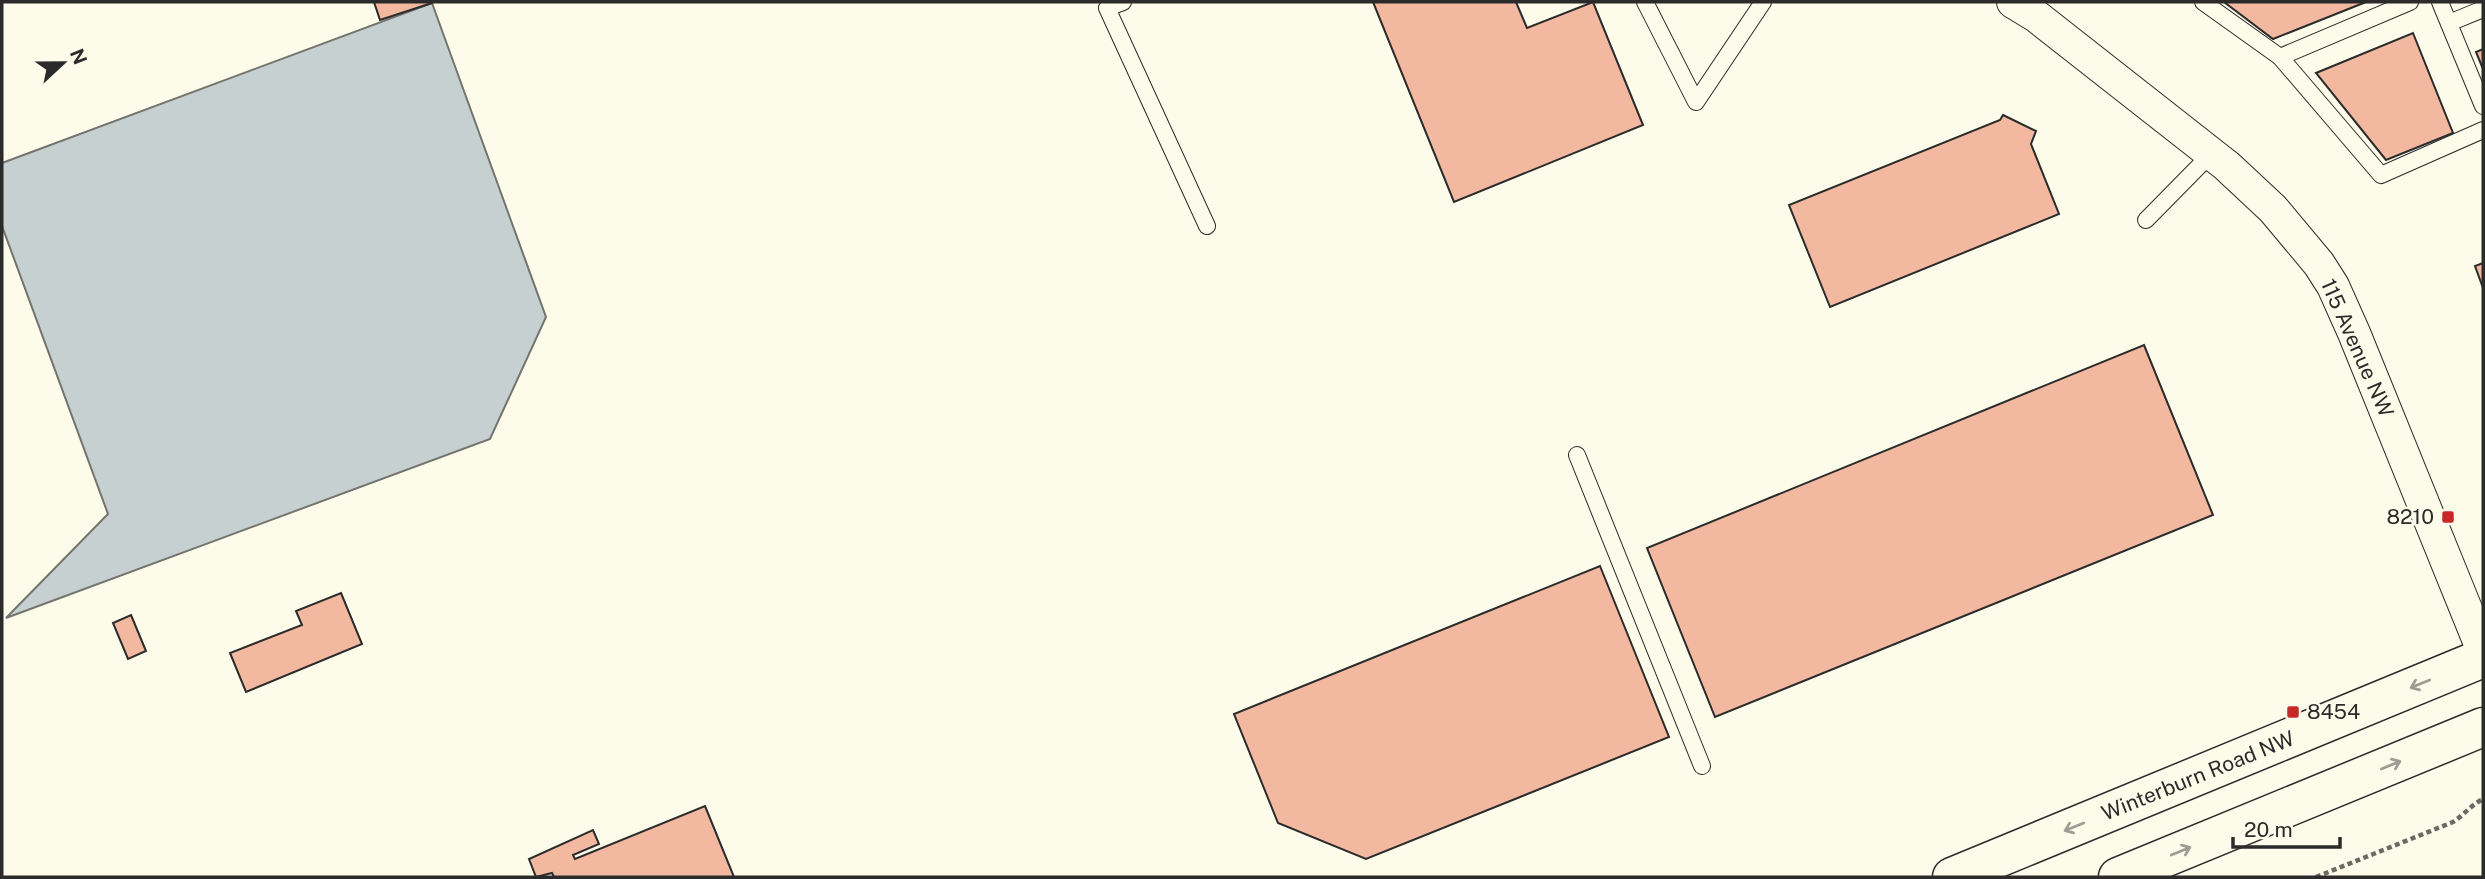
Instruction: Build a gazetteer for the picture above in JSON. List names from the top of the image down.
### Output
{
  "streets": {
    "main road": ["Winterburn Road NW"],
    "street": ["115 Avenue NW"]
  },
  "places": {
    "transit": ["8210", "8454"]
  },
  "scale_bar": "20 m",
  "north": "right"
}
